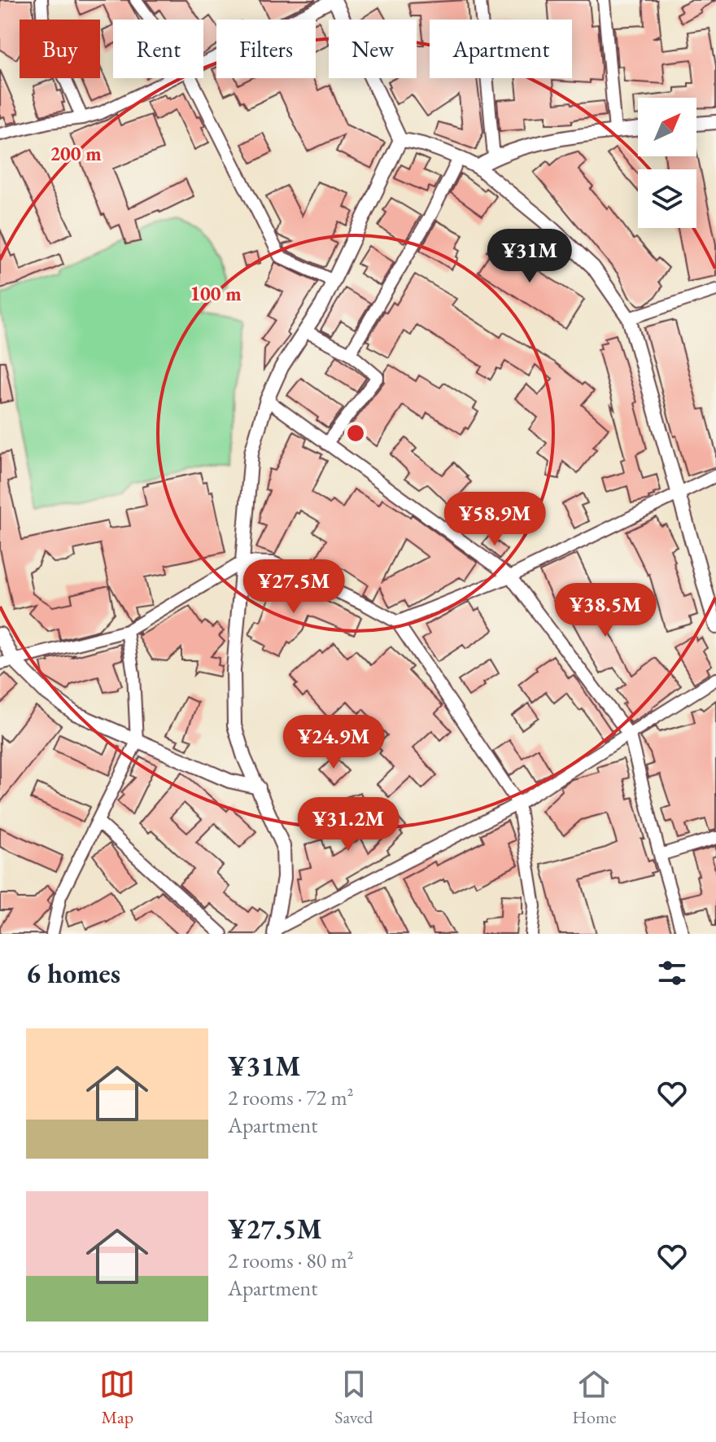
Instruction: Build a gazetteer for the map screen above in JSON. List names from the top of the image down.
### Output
{
  "north": "top right",
  "page": {
    "chip": [
      "Buy",
      "Rent",
      "Filters",
      "New",
      "Apartment"
    ],
    "price": [
      "¥31M",
      "¥58.9M",
      "¥27.5M",
      "¥38.5M",
      "¥24.9M",
      "¥31.2M"
    ],
    "heading": "6 homes",
    "list": [
      {
        "name": "¥31M",
        "note": "2 rooms · 72 m² · Apartment"
      },
      {
        "name": "¥27.5M",
        "note": "2 rooms · 80 m² · Apartment"
      }
    ],
    "tabs": ["Map", "Saved", "Home"]
  },
  "rings": ["200 m", "100 m"]
}
